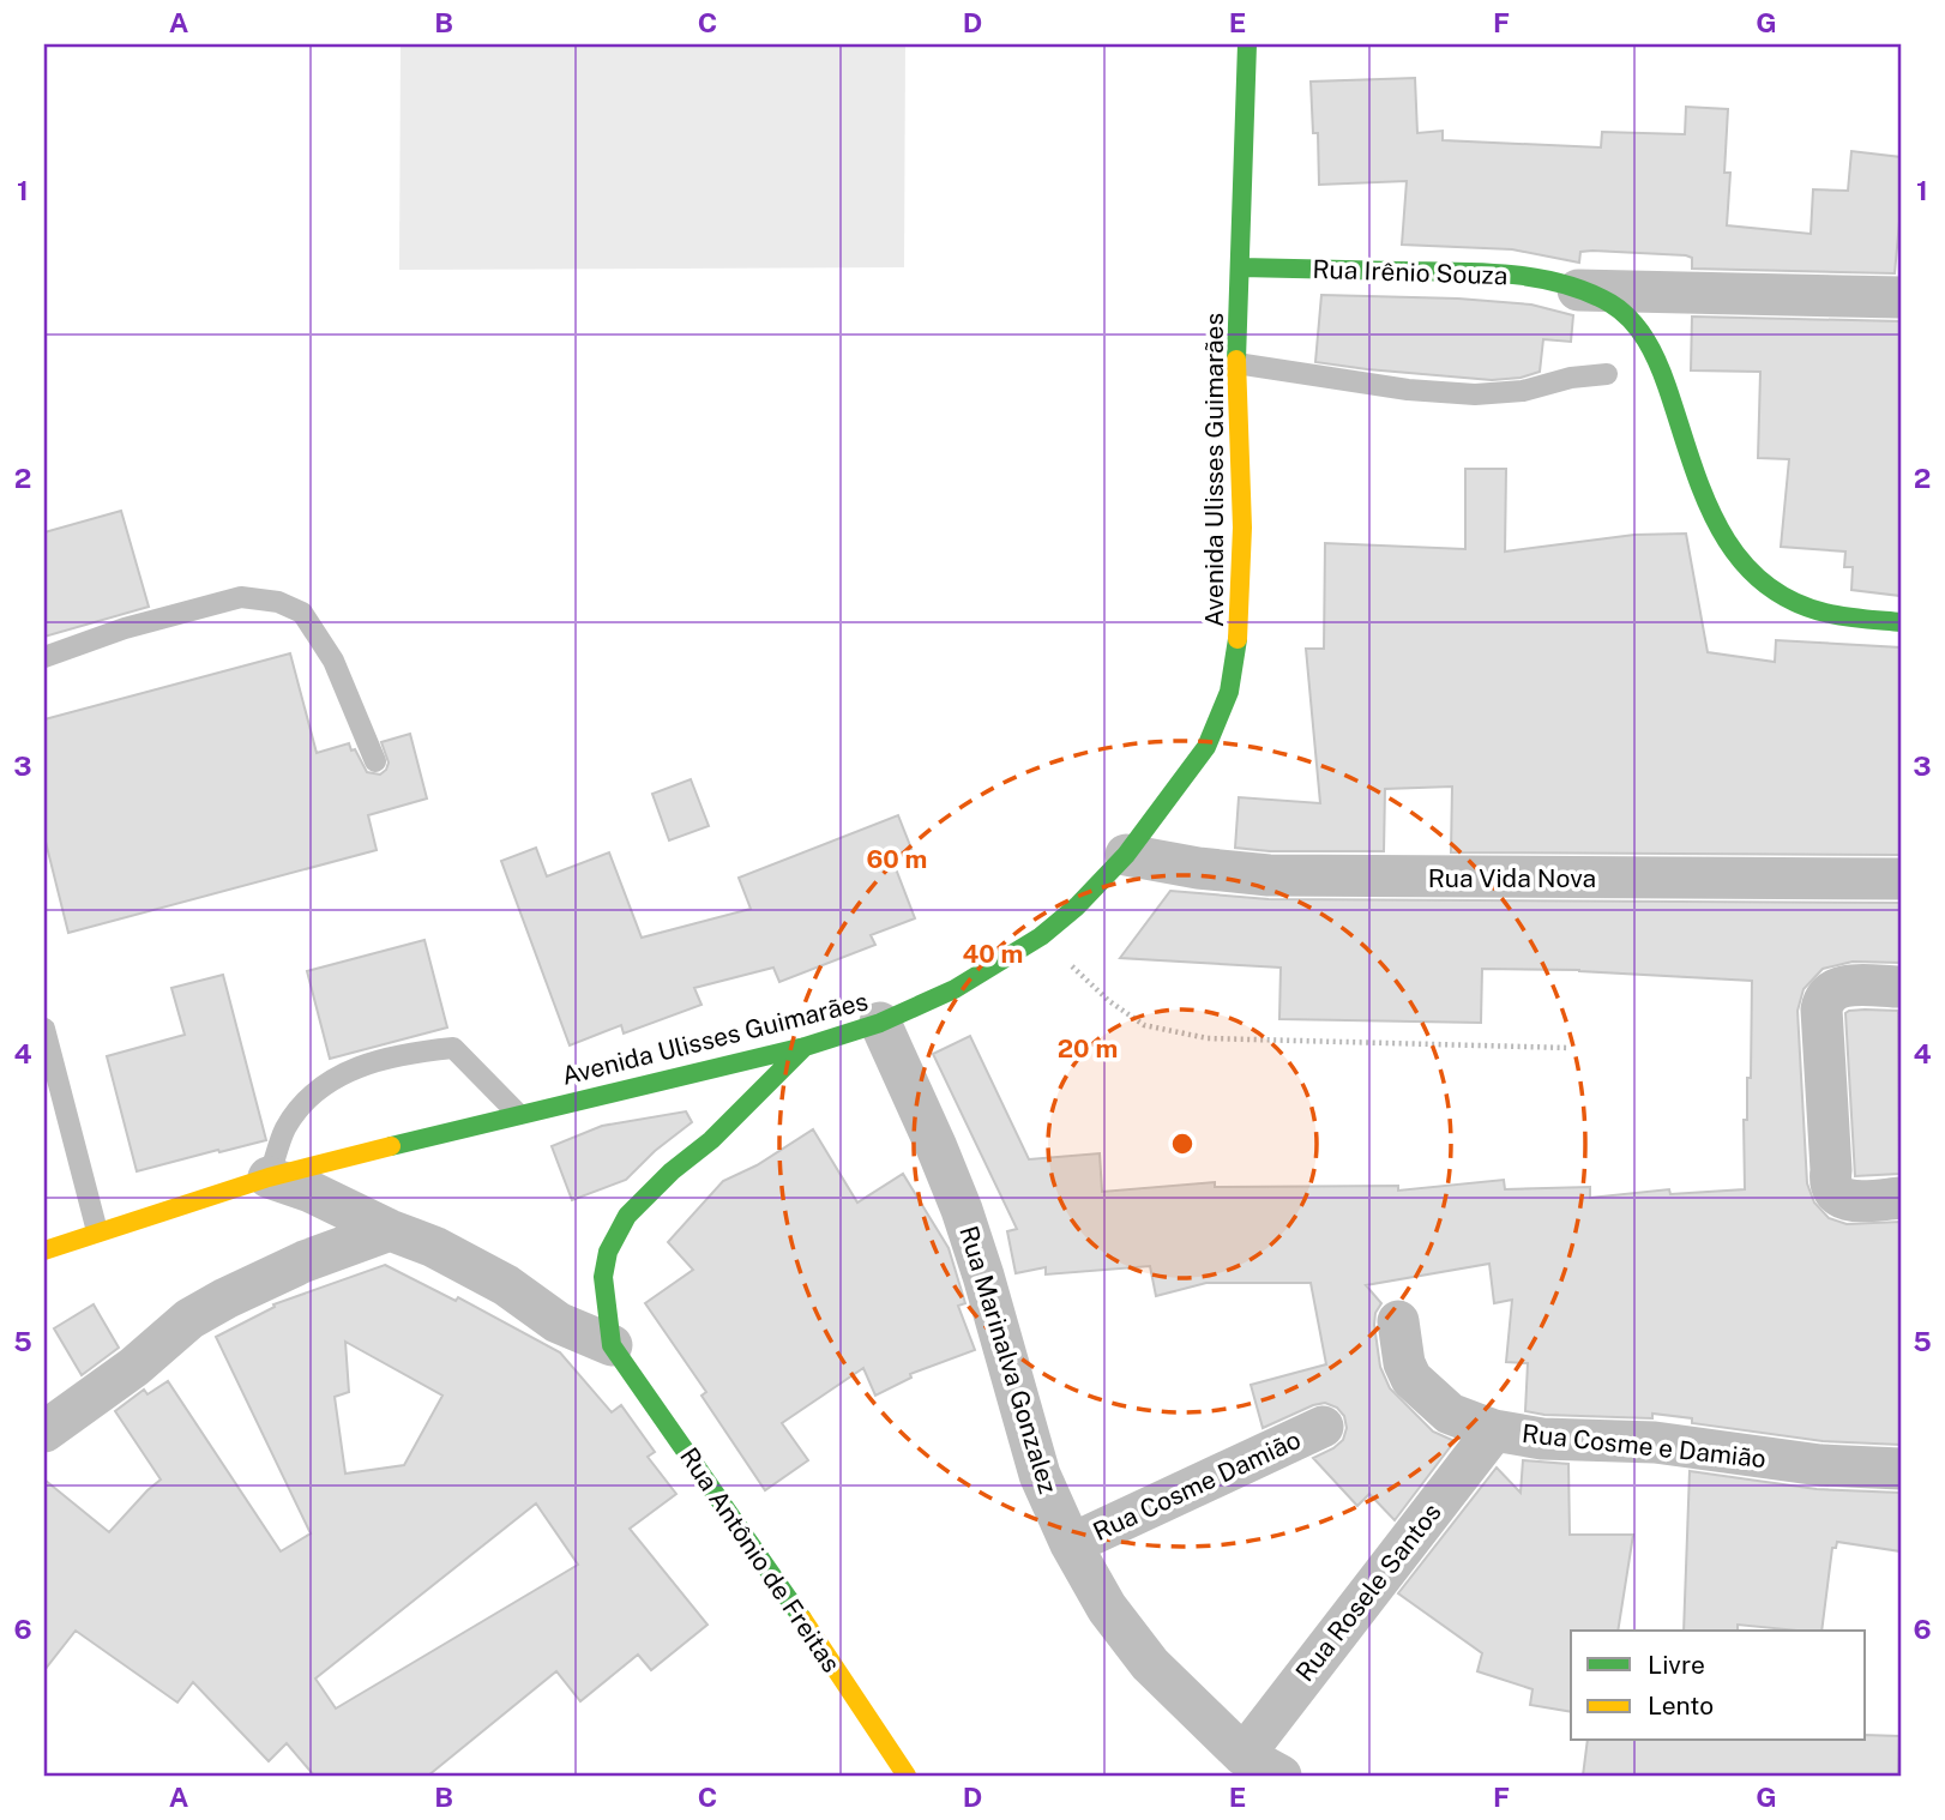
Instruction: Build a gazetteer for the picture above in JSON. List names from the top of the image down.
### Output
{
  "streets": {
    "main road": ["Rua Irênio Souza", "Avenida Ulisses Guimarães", "Rua Antônio de Freitas"],
    "street": [
      "Rua Vida Nova",
      "Rua Marinalva Gonzalez",
      "Rua Cosme e Damião",
      "Rua Cosme Damião",
      "Rua Rosele Santos"
    ]
  },
  "crossings": [
    ["Rua Irênio Souza", "Avenida Ulisses Guimarães"],
    ["Avenida Ulisses Guimarães", "Rua Vida Nova"],
    ["Avenida Ulisses Guimarães", "Rua Marinalva Gonzalez"],
    ["Avenida Ulisses Guimarães", "Rua Antônio de Freitas"],
    ["Rua Marinalva Gonzalez", "Rua Cosme Damião"],
    ["Rua Marinalva Gonzalez", "Rua Rosele Santos"],
    ["Rua Cosme e Damião", "Rua Rosele Santos"]
  ],
  "legend": ["Livre", "Lento"],
  "grid": {
    "columns": [
      "A",
      "B",
      "C",
      "D",
      "E",
      "F",
      "G"
    ],
    "rows": [
      "1",
      "2",
      "3",
      "4",
      "5",
      "6"
    ]
  },
  "rings": ["60 m", "40 m", "20 m"]
}
